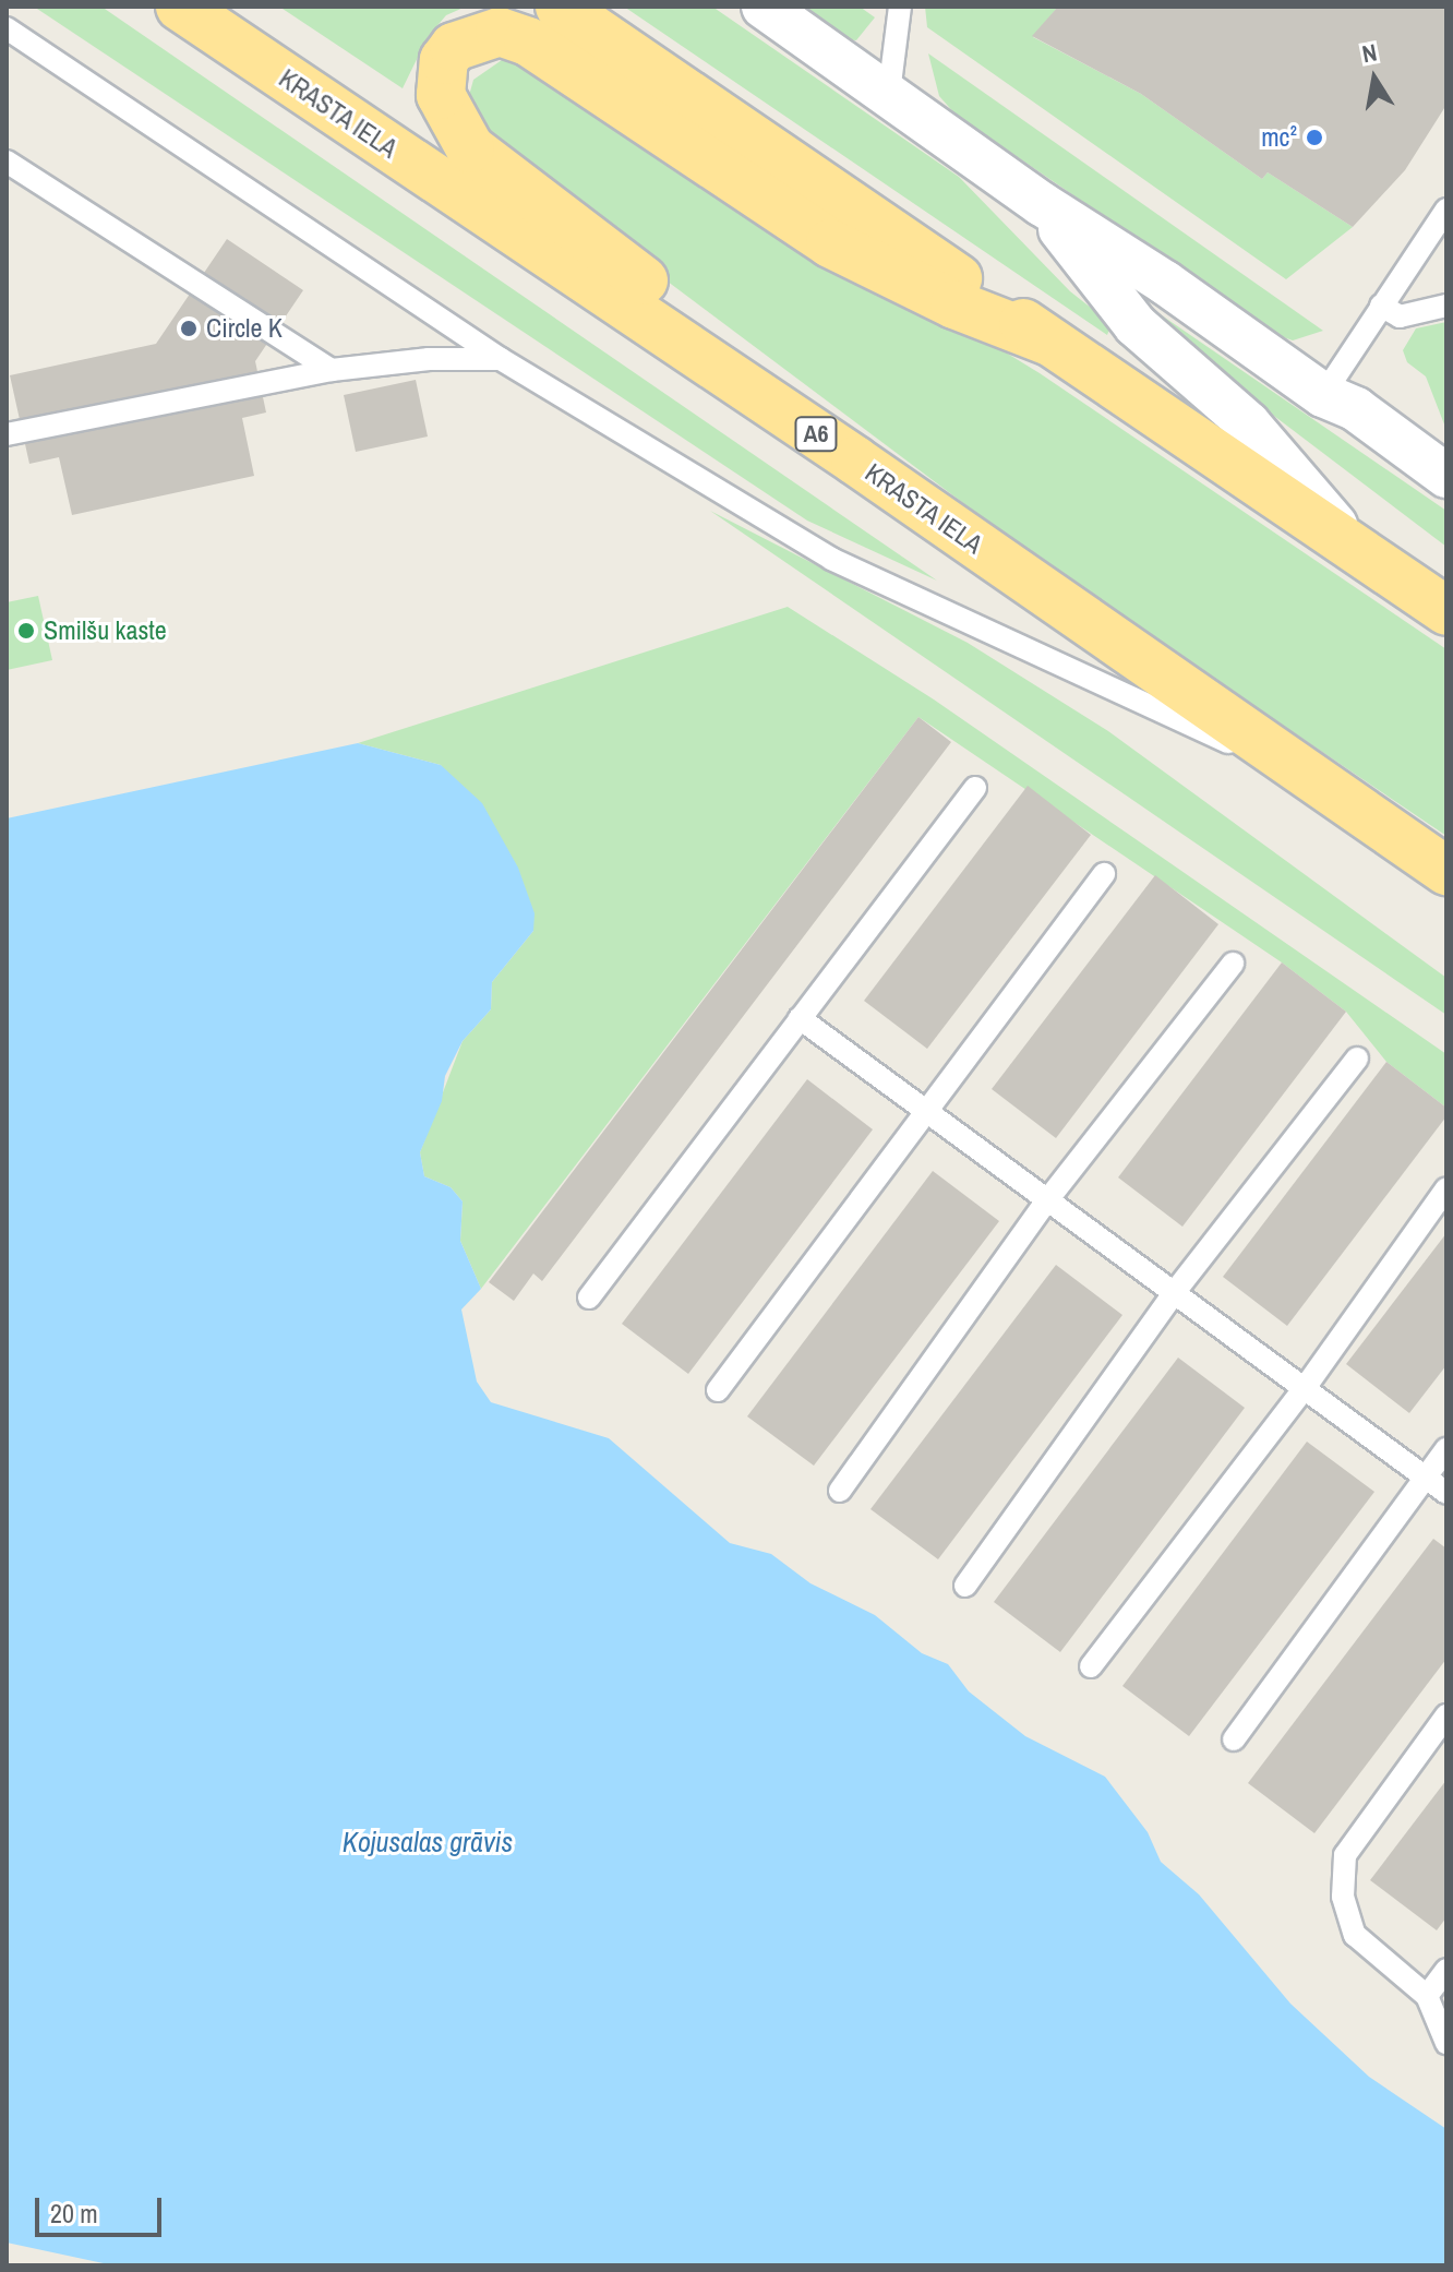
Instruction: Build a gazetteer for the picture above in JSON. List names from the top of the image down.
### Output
{
  "streets": {
    "highway": ["KRASTA IELA", "A6"]
  },
  "water": ["Kojusalas grāvis"],
  "places": ["mc²", "Circle K", "Smilšu kaste"],
  "scale_bar": "20 m",
  "north": "top"
}
